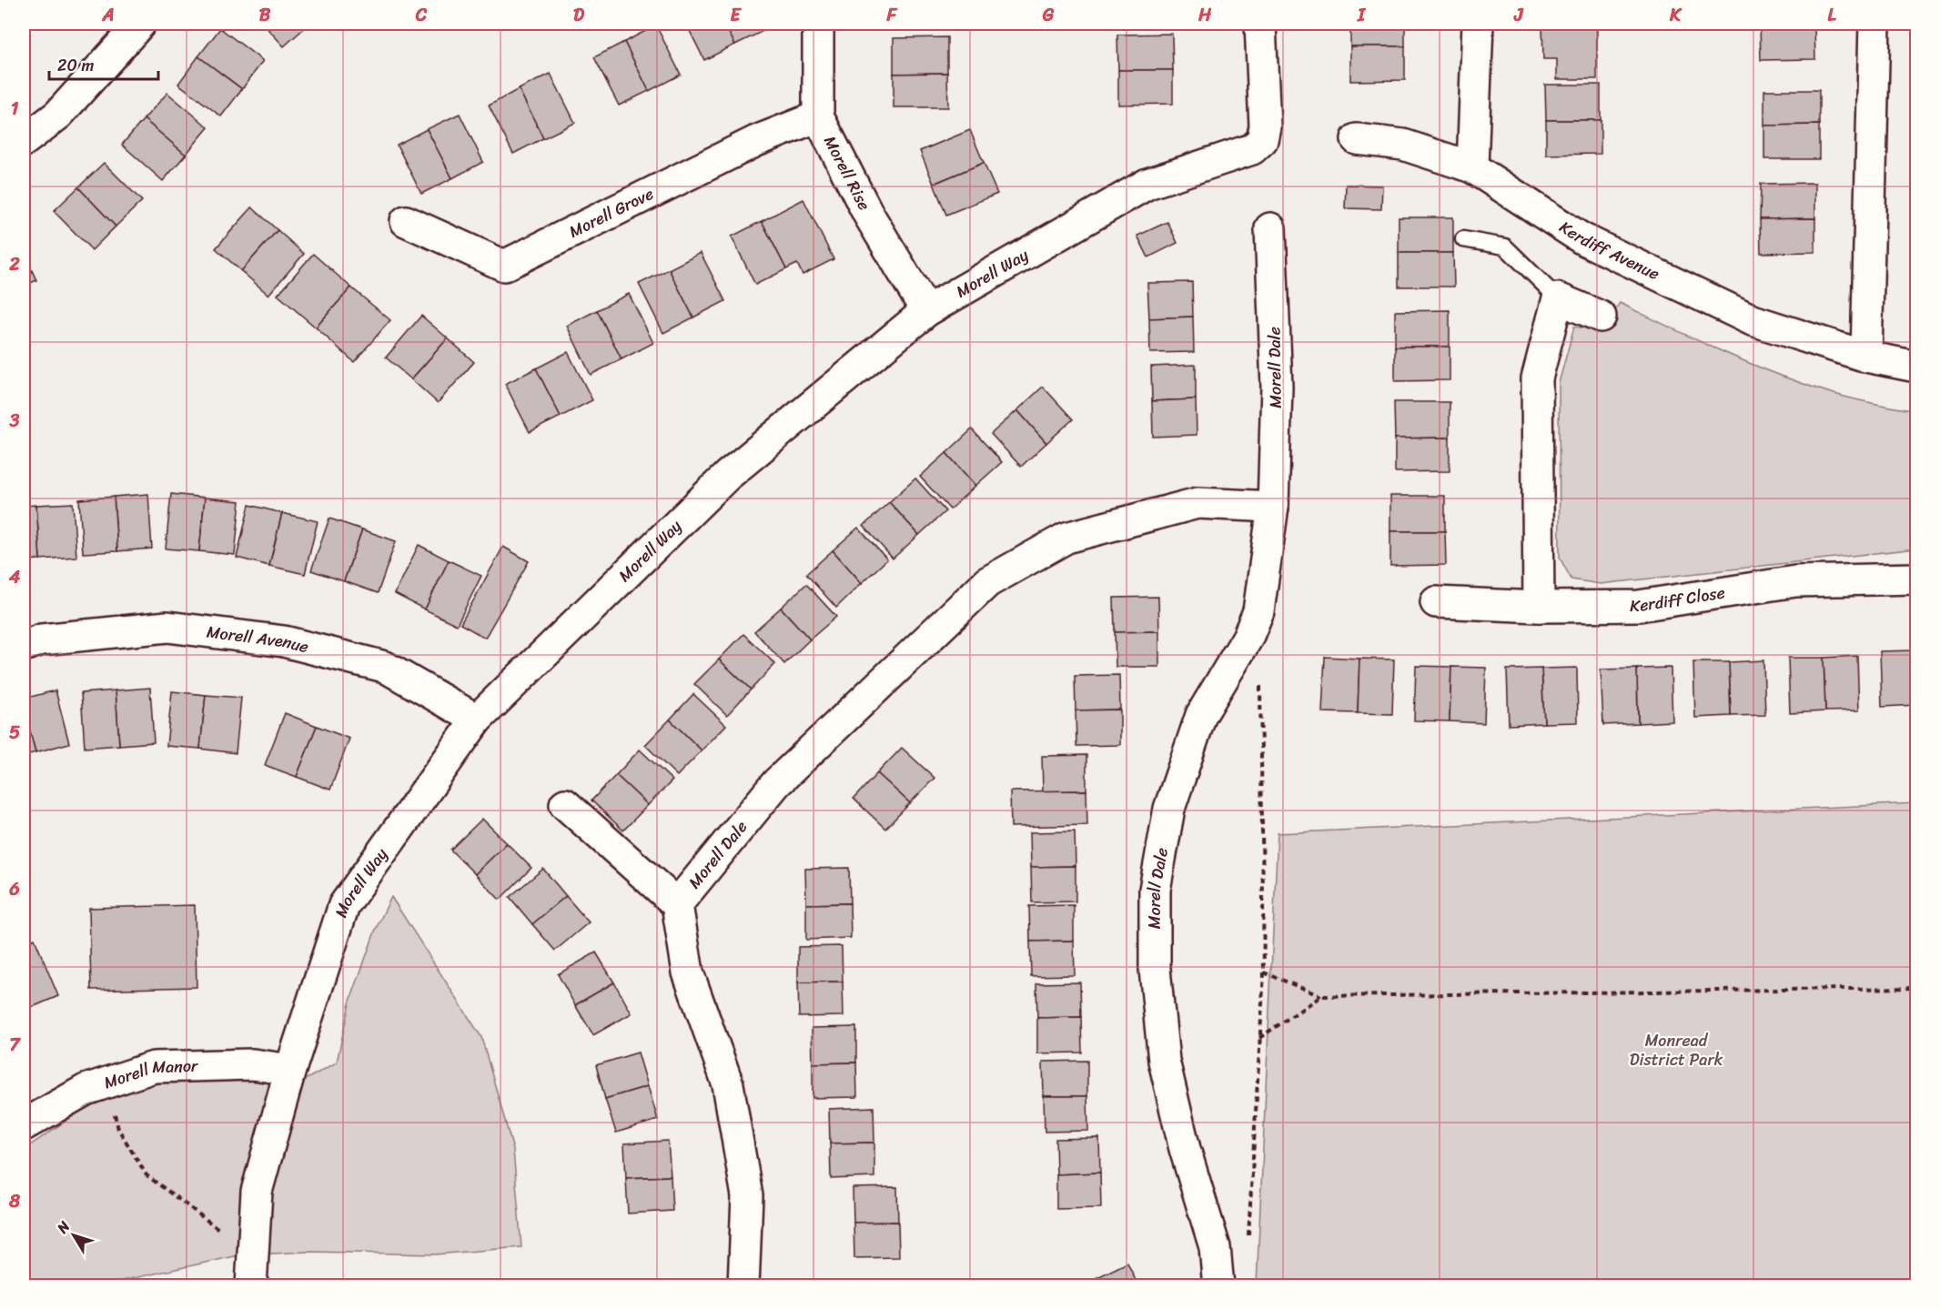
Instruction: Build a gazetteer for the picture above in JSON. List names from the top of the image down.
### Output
{
  "streets": {
    "street": [
      "Morell Rise",
      "Morell Grove",
      "Kerdiff Avenue",
      "Morell Way",
      "Morell Dale",
      "Kerdiff Close",
      "Morell Avenue",
      "Morell Manor"
    ]
  },
  "crossings": [
    ["Morell Rise", "Morell Grove"],
    ["Morell Rise", "Morell Way"],
    ["Morell Way", "Morell Avenue"],
    ["Morell Way", "Morell Manor"]
  ],
  "parks": ["Monread District Park"],
  "scale_bar": "20 m",
  "north": "top left",
  "grid": {
    "columns": [
      "A",
      "B",
      "C",
      "D",
      "E",
      "F",
      "G",
      "H",
      "I",
      "J",
      "K",
      "L"
    ],
    "rows": [
      "1",
      "2",
      "3",
      "4",
      "5",
      "6",
      "7",
      "8"
    ]
  }
}
